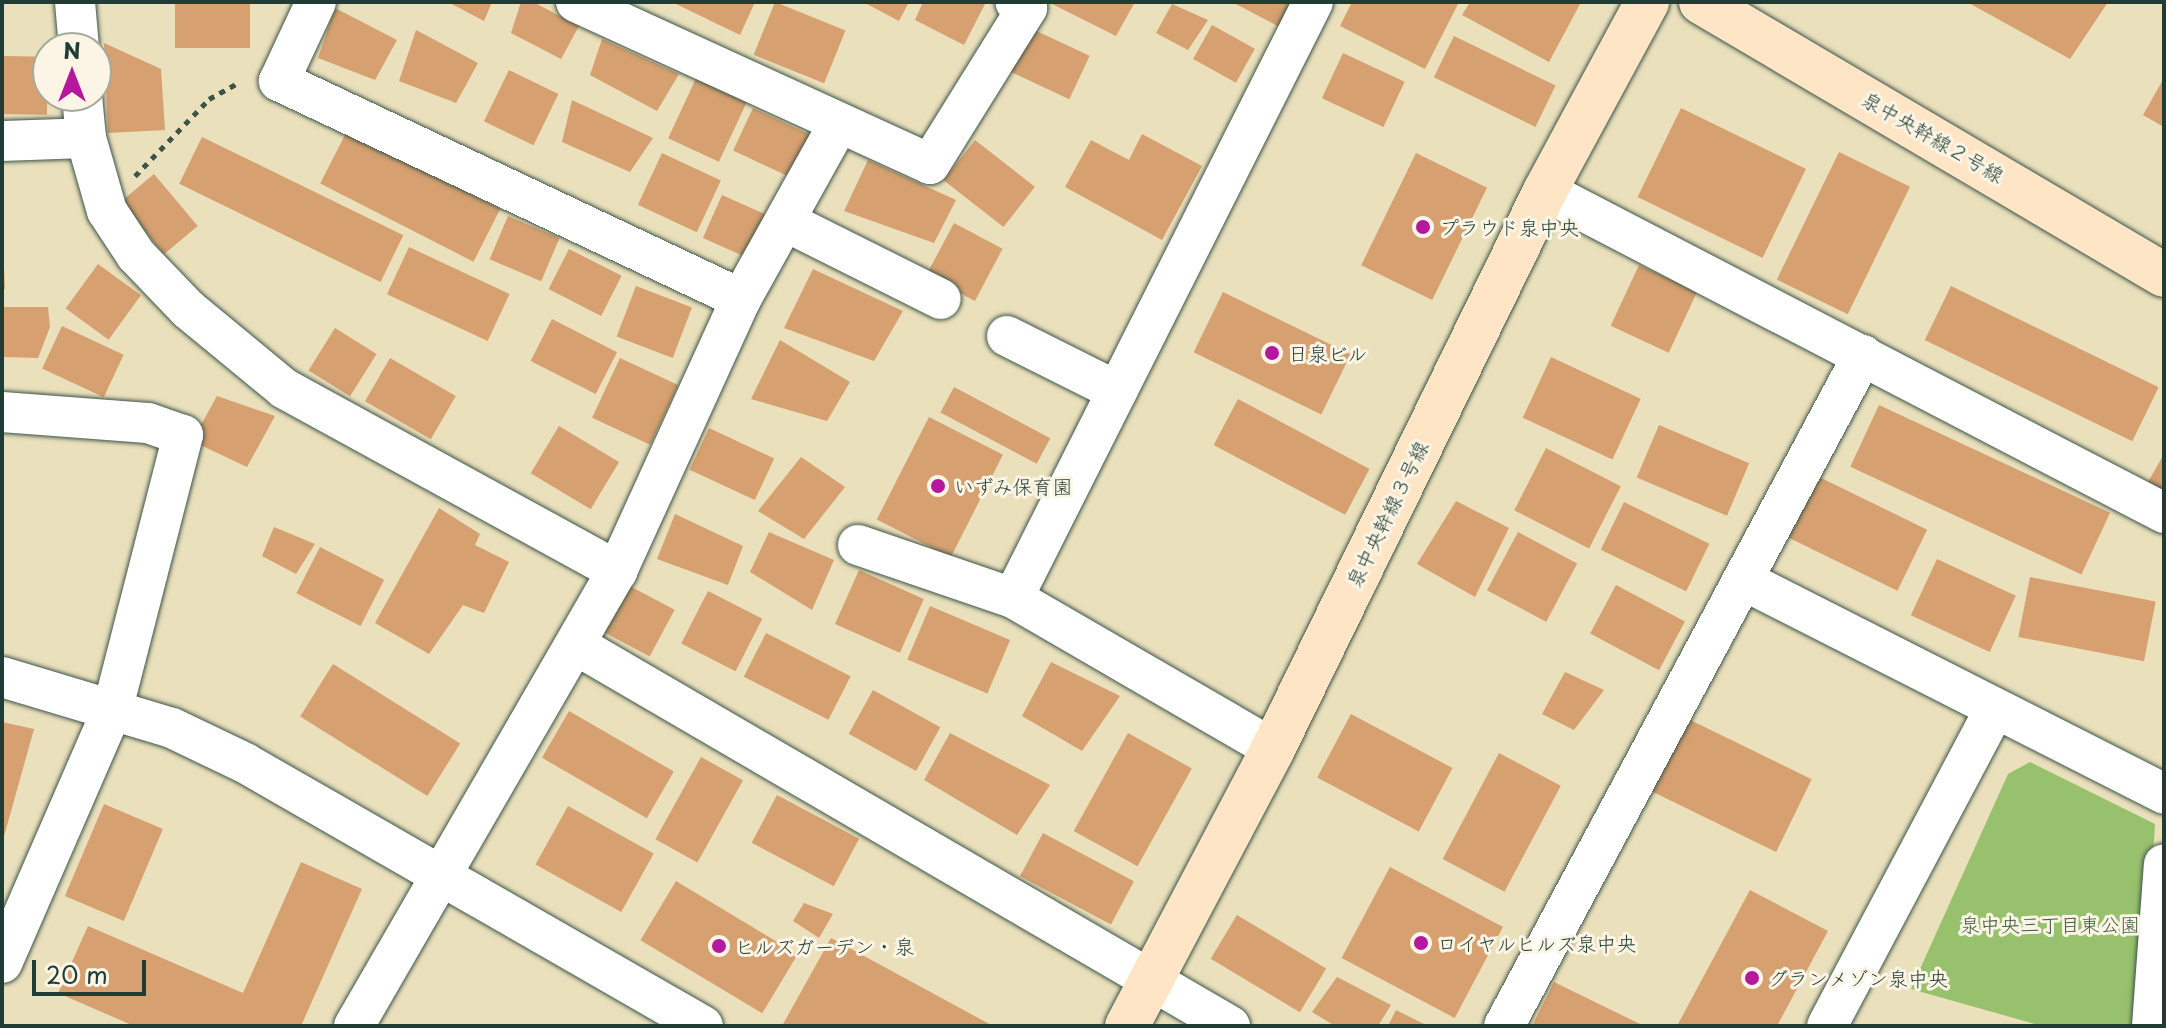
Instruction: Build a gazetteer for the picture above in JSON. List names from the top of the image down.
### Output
{
  "streets": {
    "street": ["泉中央幹線２号線", "泉中央幹線３号線"]
  },
  "parks": ["泉中央三丁目東公園"],
  "places": [
    "プラウド泉中央",
    "日泉ビル",
    "いずみ保育園",
    "ロイヤルヒルズ泉中央",
    "ヒルズガーデン・泉",
    "グランメゾン泉中央"
  ],
  "scale_bar": "20 m",
  "north": "top"
}
